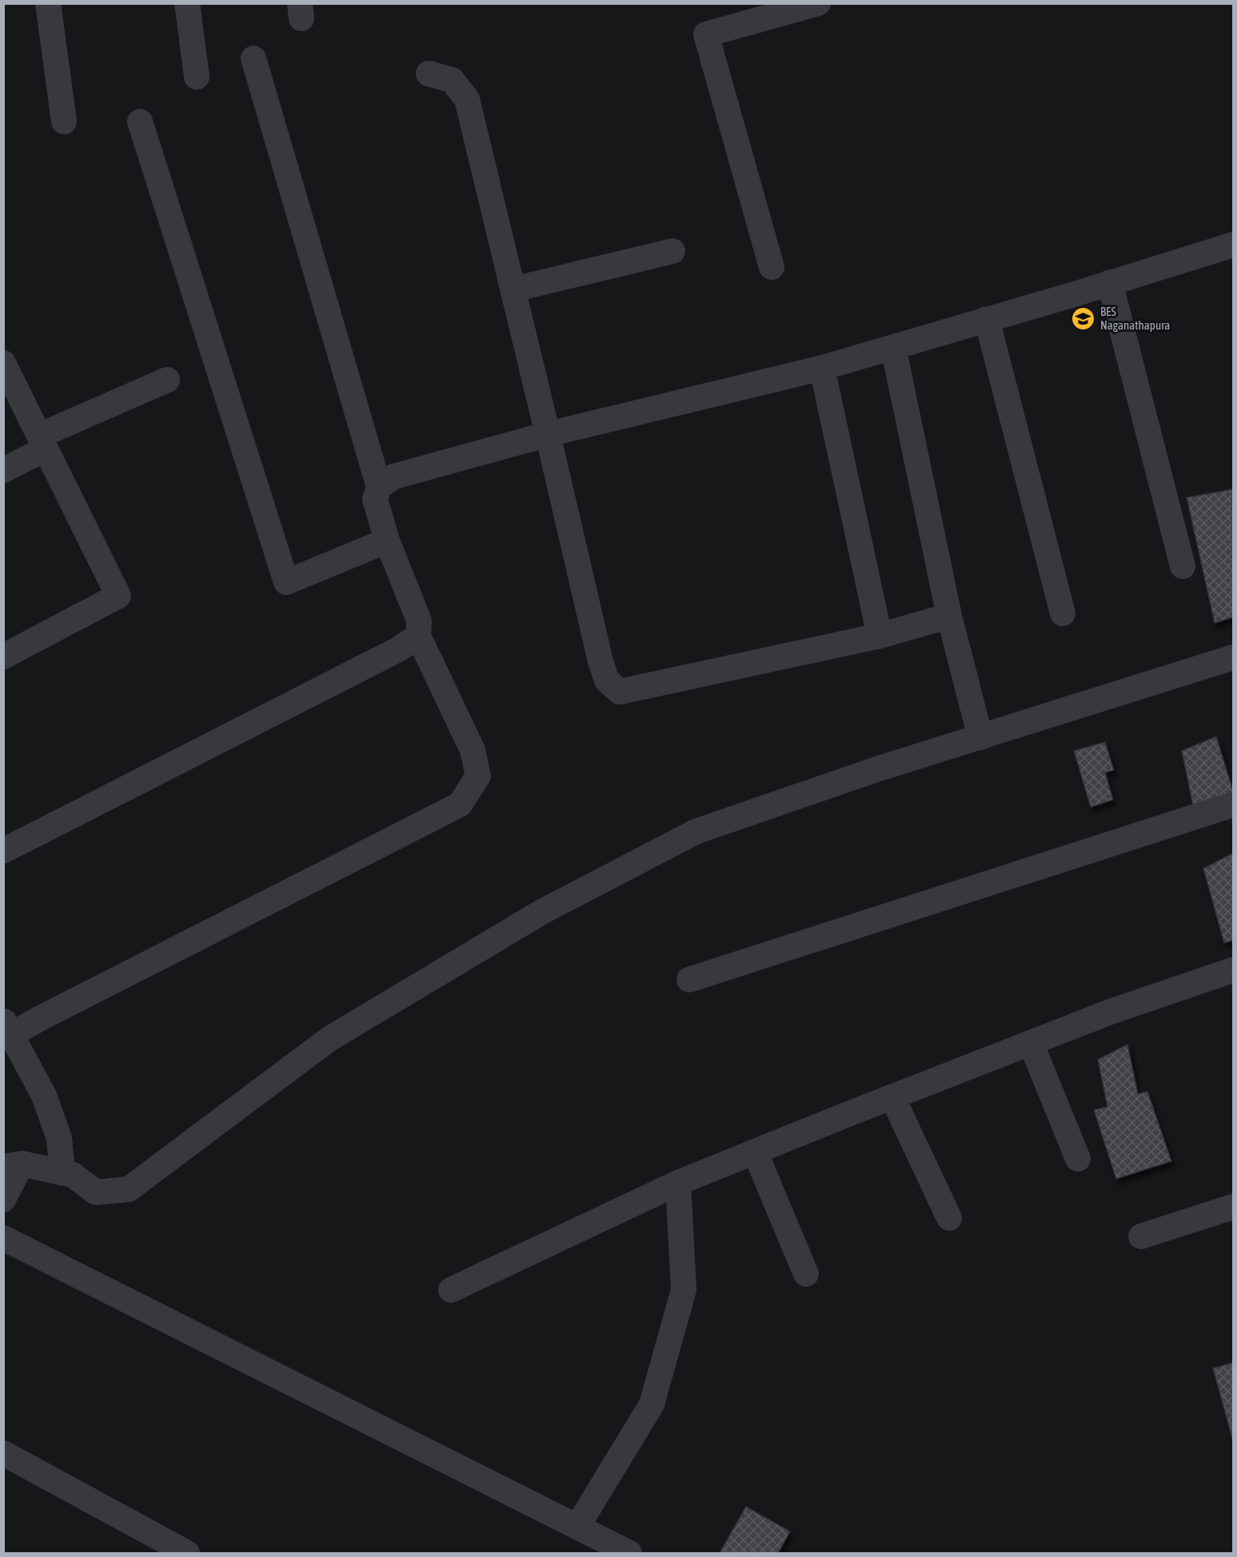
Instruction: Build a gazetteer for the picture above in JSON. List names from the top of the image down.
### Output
{
  "places": {
    "school or university": ["BES Naganathapura"]
  }
}
